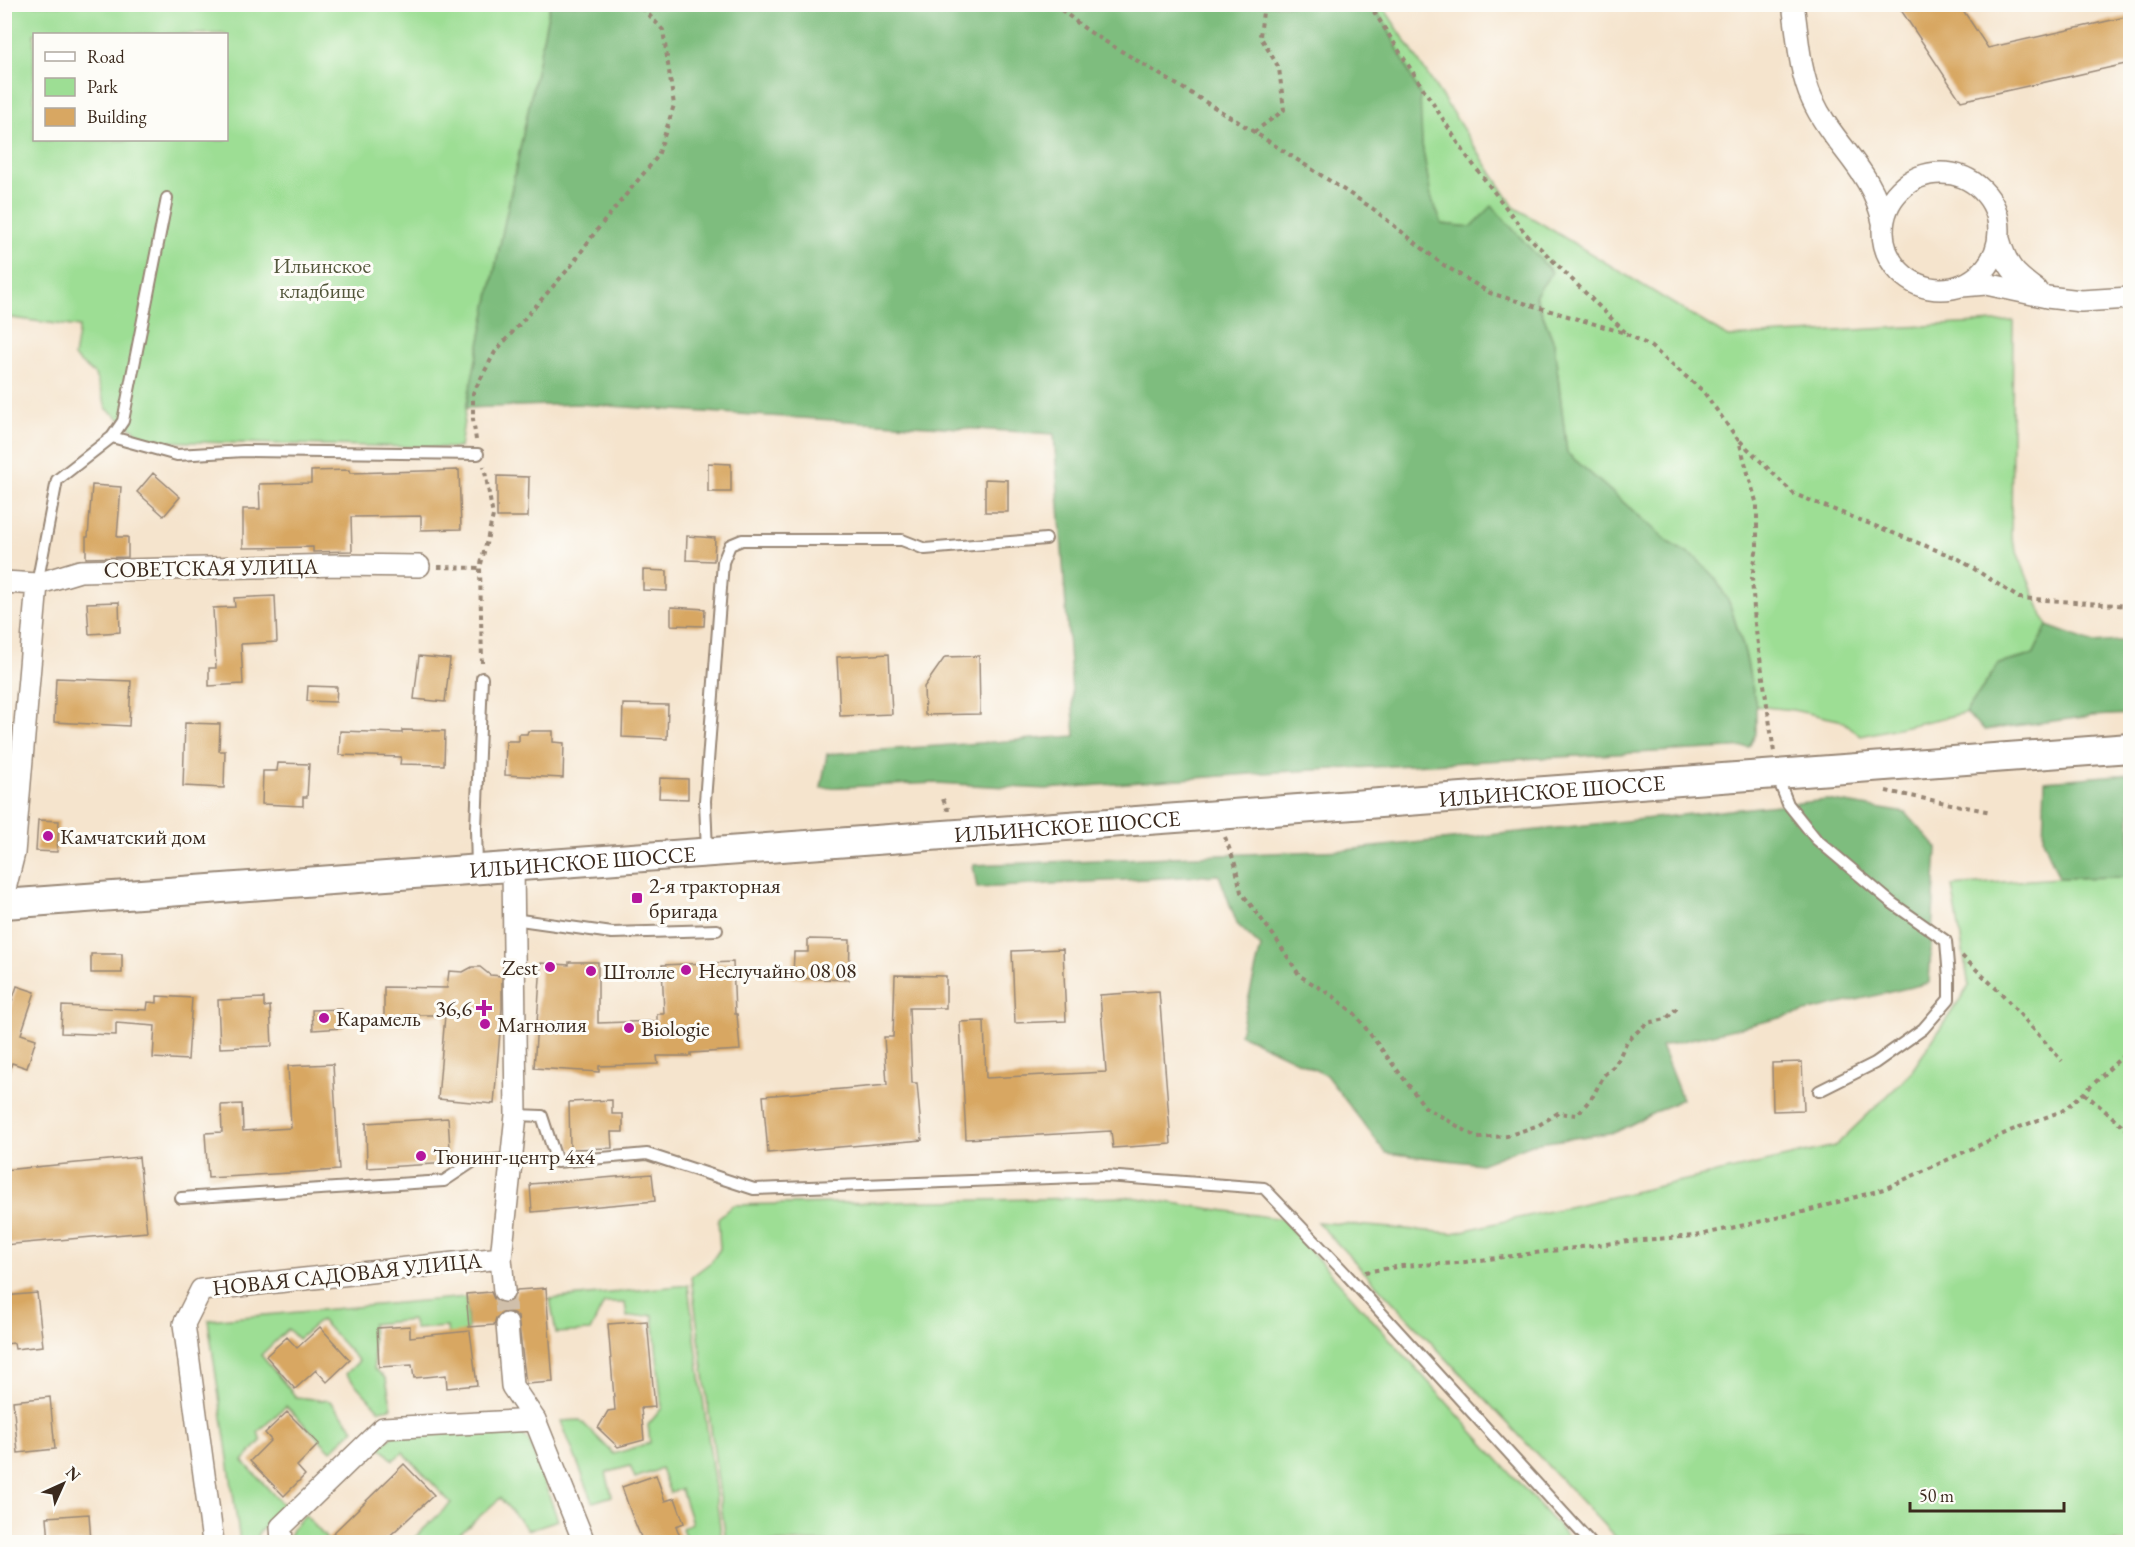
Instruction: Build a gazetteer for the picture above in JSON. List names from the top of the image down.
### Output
{
  "streets": {
    "main road": ["ИЛЬИНСКОЕ ШОССЕ"],
    "street": ["СОВЕТСКАЯ УЛИЦА", "НОВАЯ САДОВАЯ УЛИЦА"]
  },
  "parks": ["Ильинское кладбище"],
  "places": {
    "other": [
      "Камчатский дом",
      "Zest",
      "Неслучайно 08 08",
      "Штолле",
      "Карамель",
      "Магнолия",
      "Biologie",
      "Тюнинг-центр 4х4"
    ],
    "transit": ["2-я тракторная бригада"],
    "health": ["36,6"]
  },
  "legend": ["Road", "Park", "Building"],
  "scale_bar": "50 m",
  "north": "top right"
}
